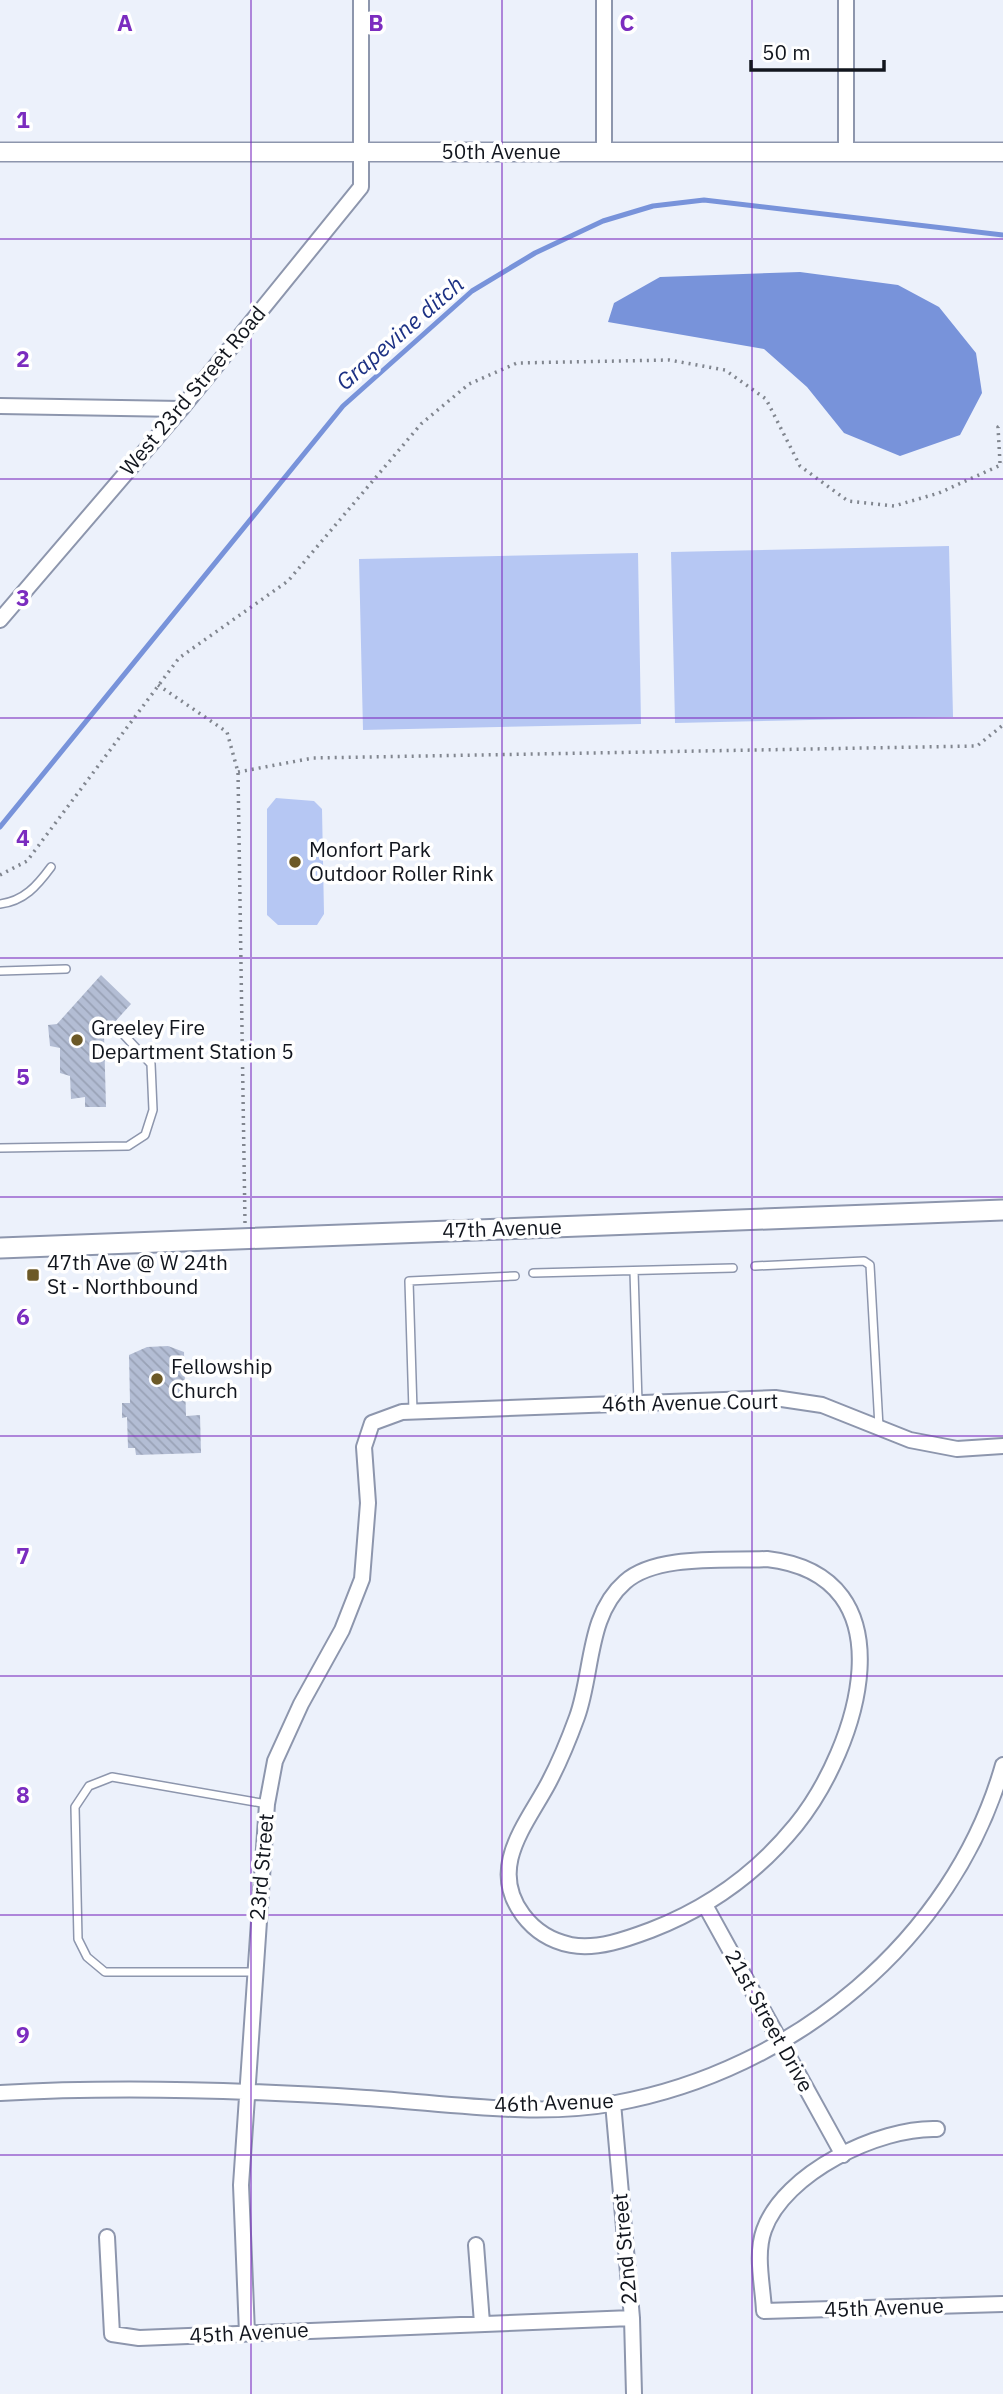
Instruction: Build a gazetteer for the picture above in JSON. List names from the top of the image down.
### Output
{
  "streets": {
    "main road": ["47th Avenue"],
    "street": [
      "50th Avenue",
      "West 23rd Street Road",
      "46th Avenue Court",
      "23rd Street",
      "21st Street Drive",
      "46th Avenue",
      "22nd Street",
      "45th Avenue"
    ]
  },
  "crossings": [
    ["50th Avenue", "West 23rd Street Road"],
    ["46th Avenue Court", "23rd Street"],
    ["23rd Street", "46th Avenue"],
    ["23rd Street", "45th Avenue"],
    ["21st Street Drive", "46th Avenue"],
    ["21st Street Drive", "45th Avenue"],
    ["46th Avenue", "22nd Street"],
    ["22nd Street", "45th Avenue"]
  ],
  "water": ["Grapevine ditch"],
  "places": {
    "other": ["Monfort Park Outdoor Roller Rink", "Greeley Fire Department Station 5", "Fellowship Church"],
    "transit": ["47th Ave @ W 24th St - Northbound"]
  },
  "scale_bar": "50 m",
  "grid": {
    "columns": ["A", "B", "C"],
    "rows": [
      "1",
      "2",
      "3",
      "4",
      "5",
      "6",
      "7",
      "8",
      "9"
    ]
  }
}
